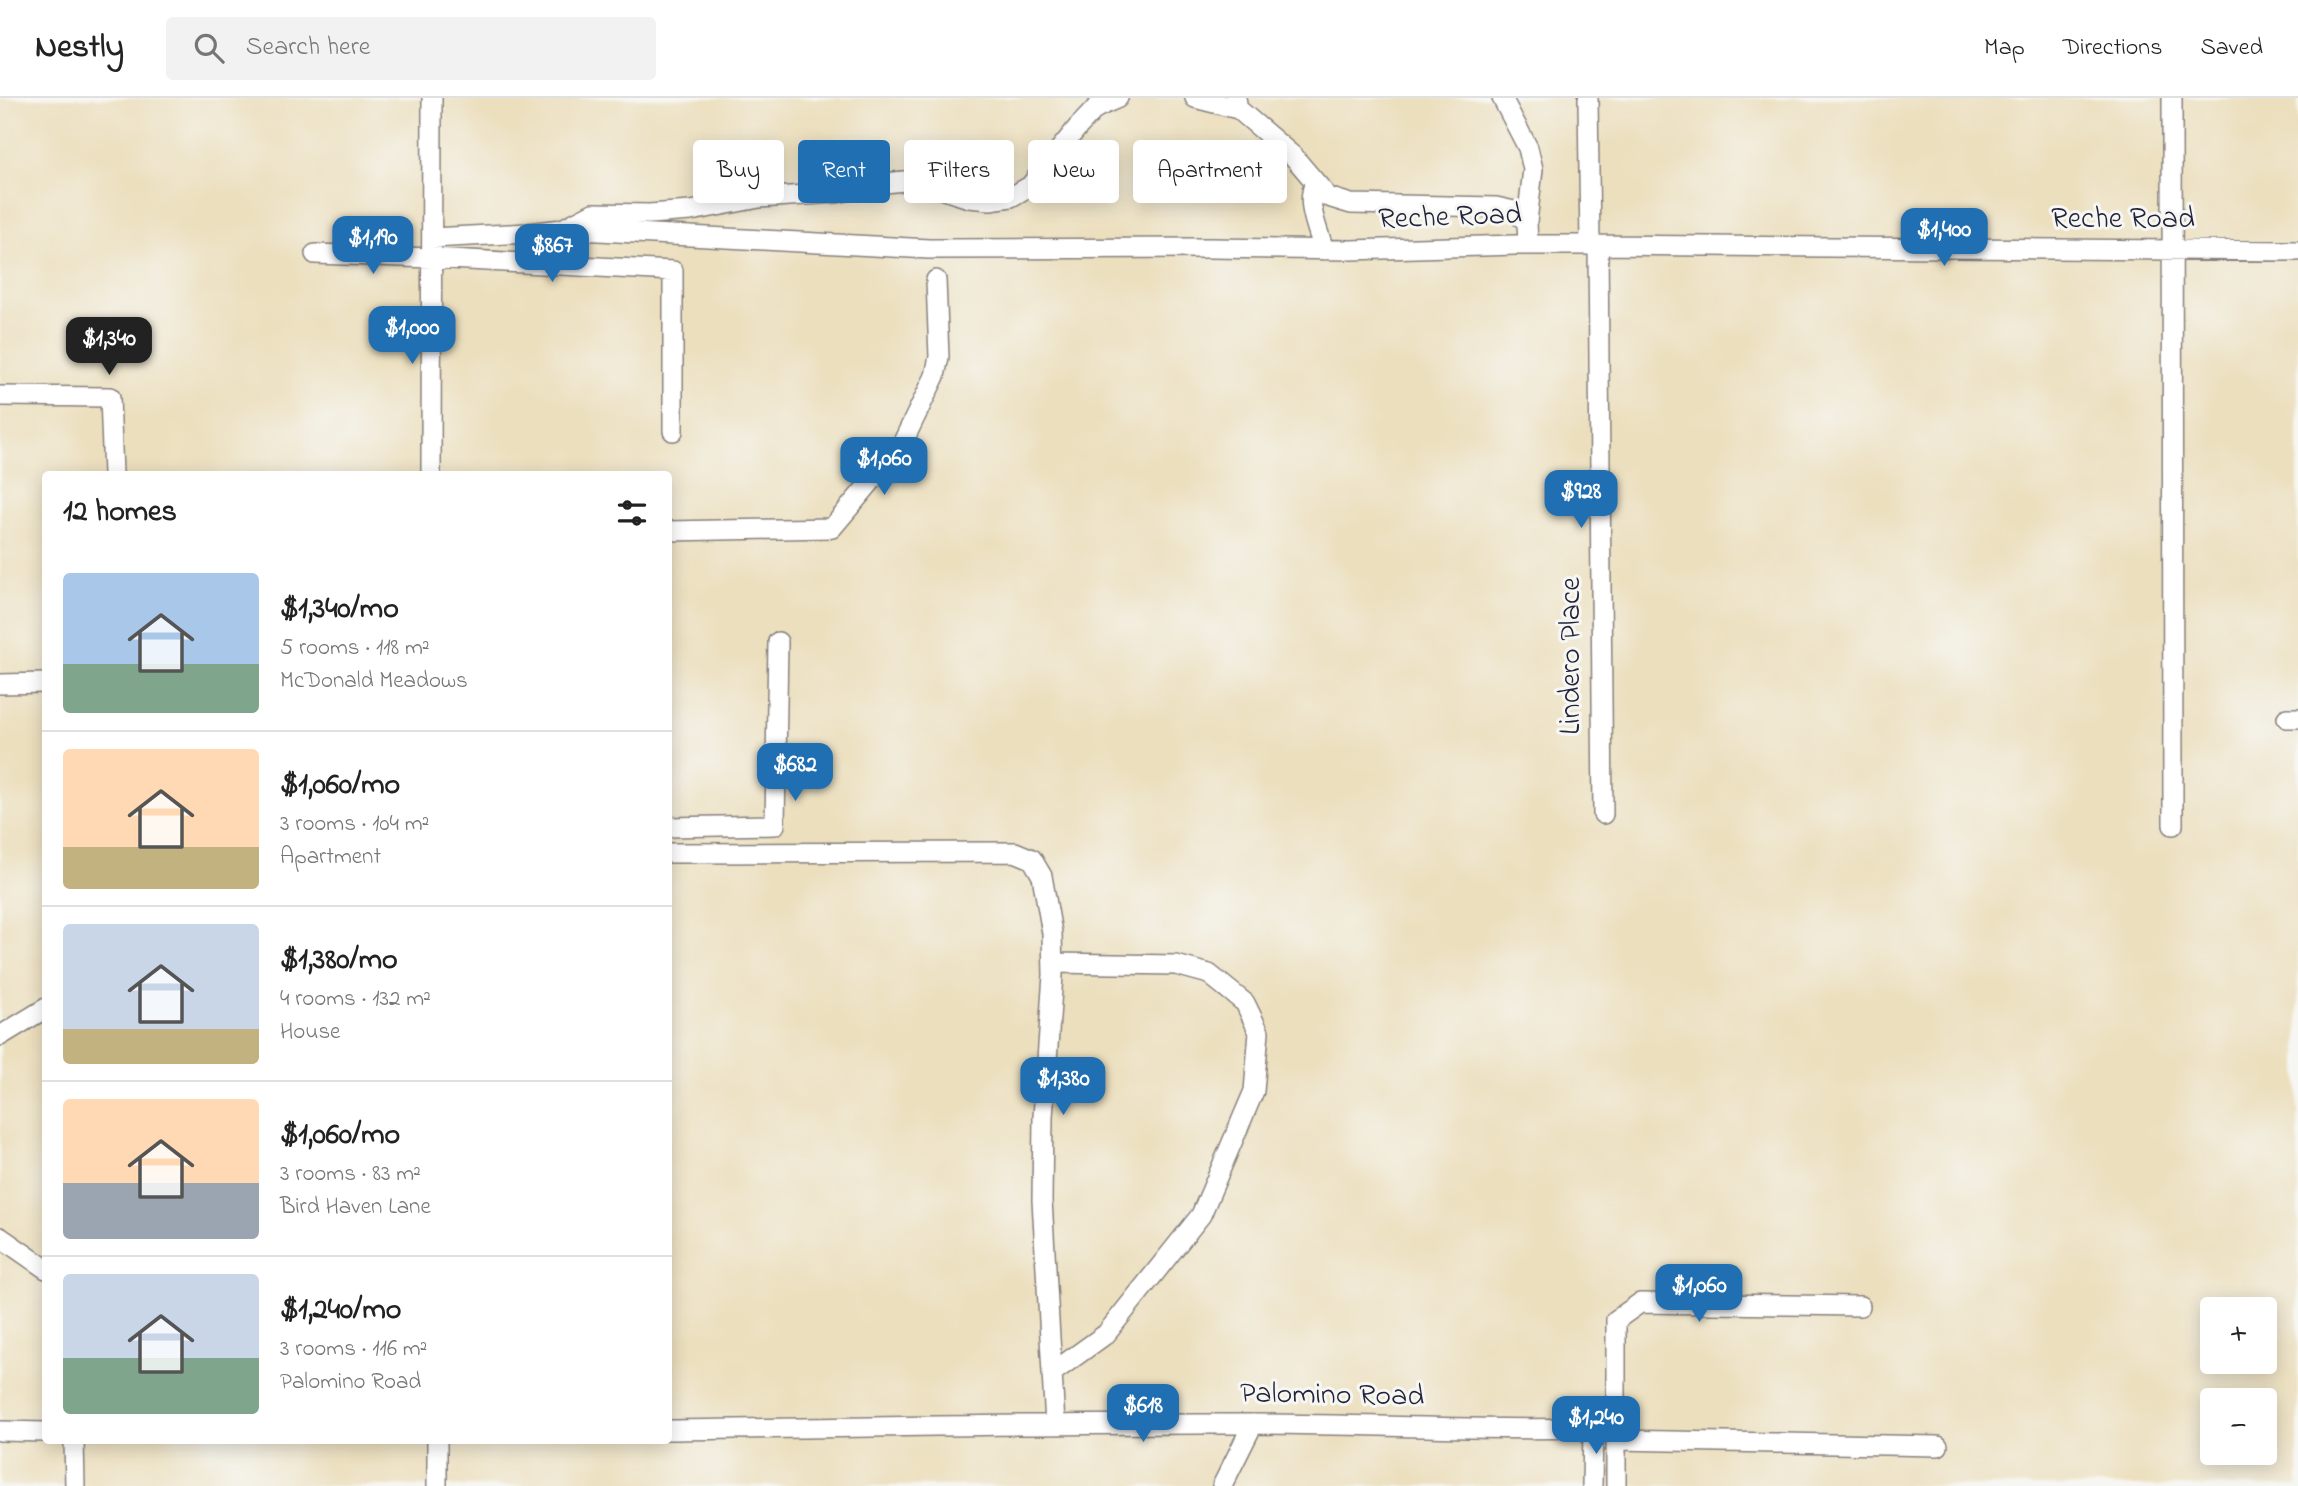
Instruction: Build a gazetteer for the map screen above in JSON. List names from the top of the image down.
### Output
{
  "streets": {
    "street": ["Reche Road", "Lindero Place", "Palomino Road"]
  },
  "crossings": [
    ["Reche Road", "Lindero Place"]
  ],
  "page": {
    "header": "Nestly",
    "search": "Search here",
    "nav": ["Map", "Directions", "Saved"],
    "chip": [
      "Buy",
      "Rent",
      "Filters",
      "New",
      "Apartment"
    ],
    "price": [
      "$1,400",
      "$1,190",
      "$867",
      "$1,000",
      "$1,340",
      "$1,060",
      "$928",
      "$682",
      "$1,380",
      "$1,060",
      "$618",
      "$1,240"
    ],
    "heading": "12 homes",
    "list": [
      {
        "name": "$1,340/mo",
        "note": "5 rooms · 118 m² · McDonald Meadows"
      },
      {
        "name": "$1,060/mo",
        "note": "3 rooms · 104 m² · Apartment"
      },
      {
        "name": "$1,380/mo",
        "note": "4 rooms · 132 m² · House"
      },
      {
        "name": "$1,060/mo",
        "note": "3 rooms · 83 m² · Bird Haven Lane"
      },
      {
        "name": "$1,240/mo",
        "note": "3 rooms · 116 m² · Palomino Road"
      }
    ],
    "map_buttons": ["+", "−"]
  }
}
